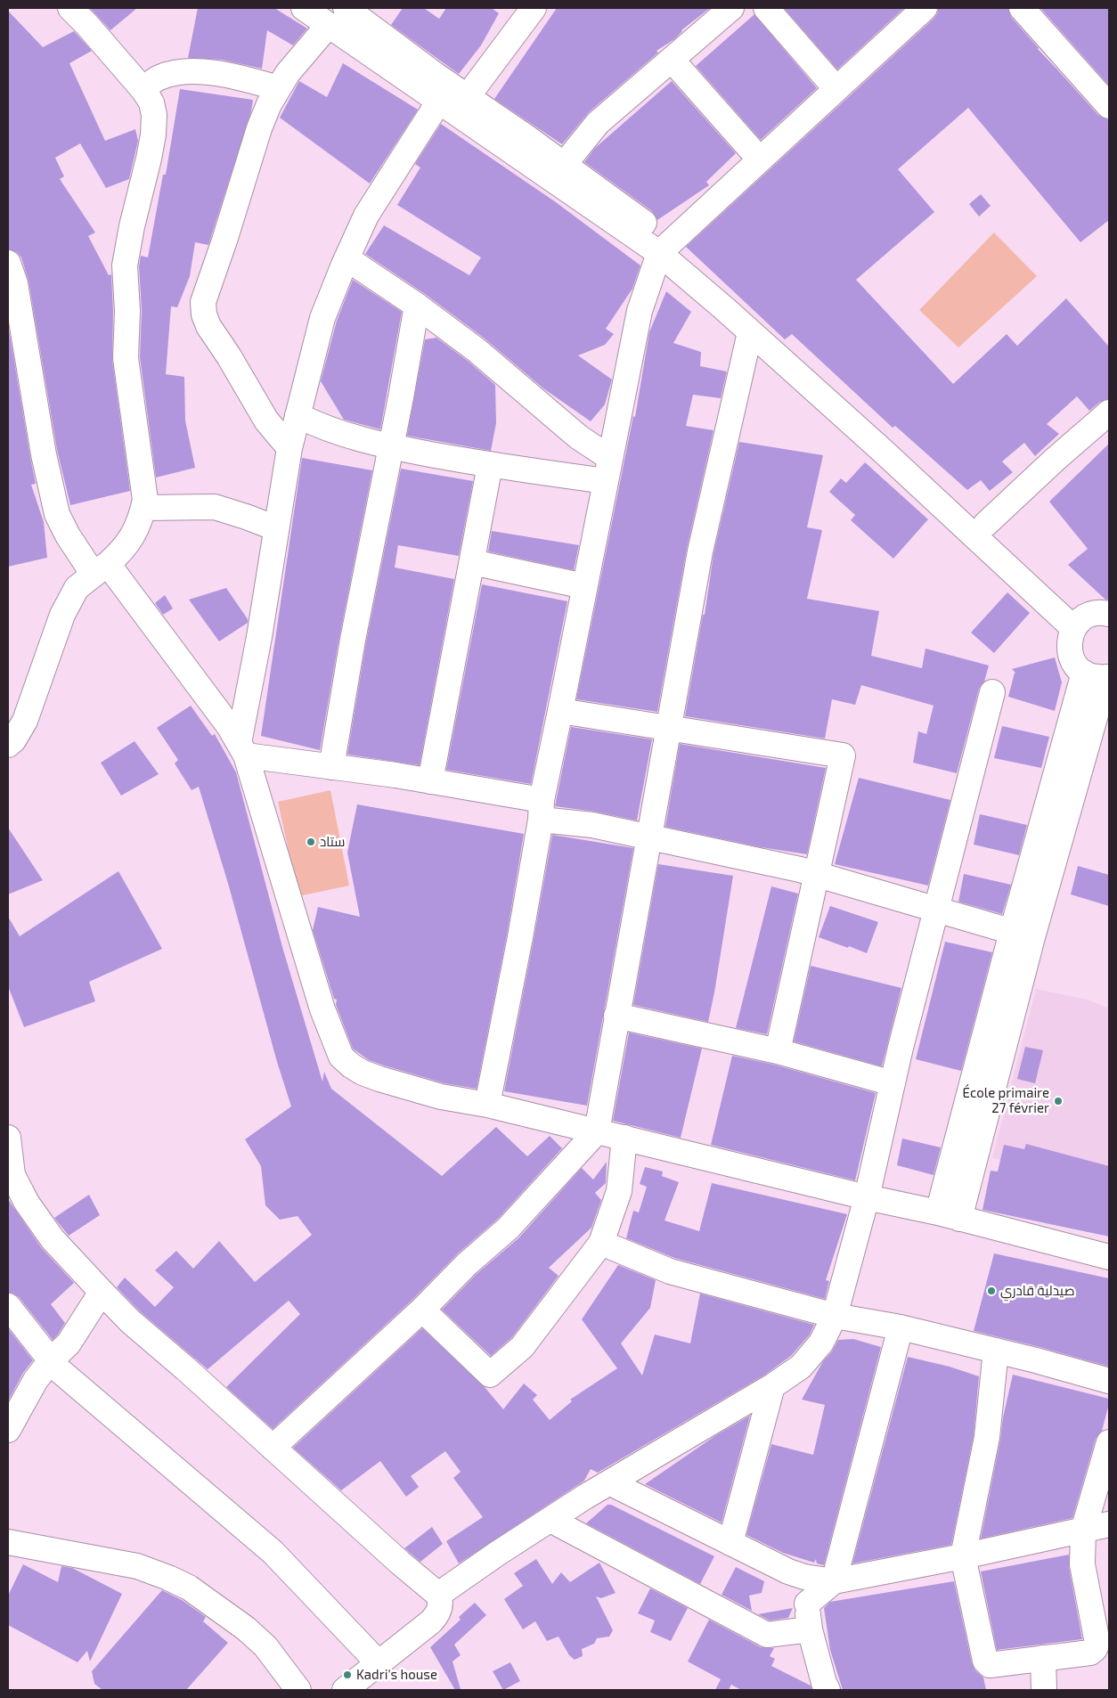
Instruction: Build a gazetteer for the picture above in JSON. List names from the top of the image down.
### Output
{
  "places": [
    "ستاد",
    "École primaire 27 février",
    "صيدلية قادري",
    "Kadri's house"
  ]
}
